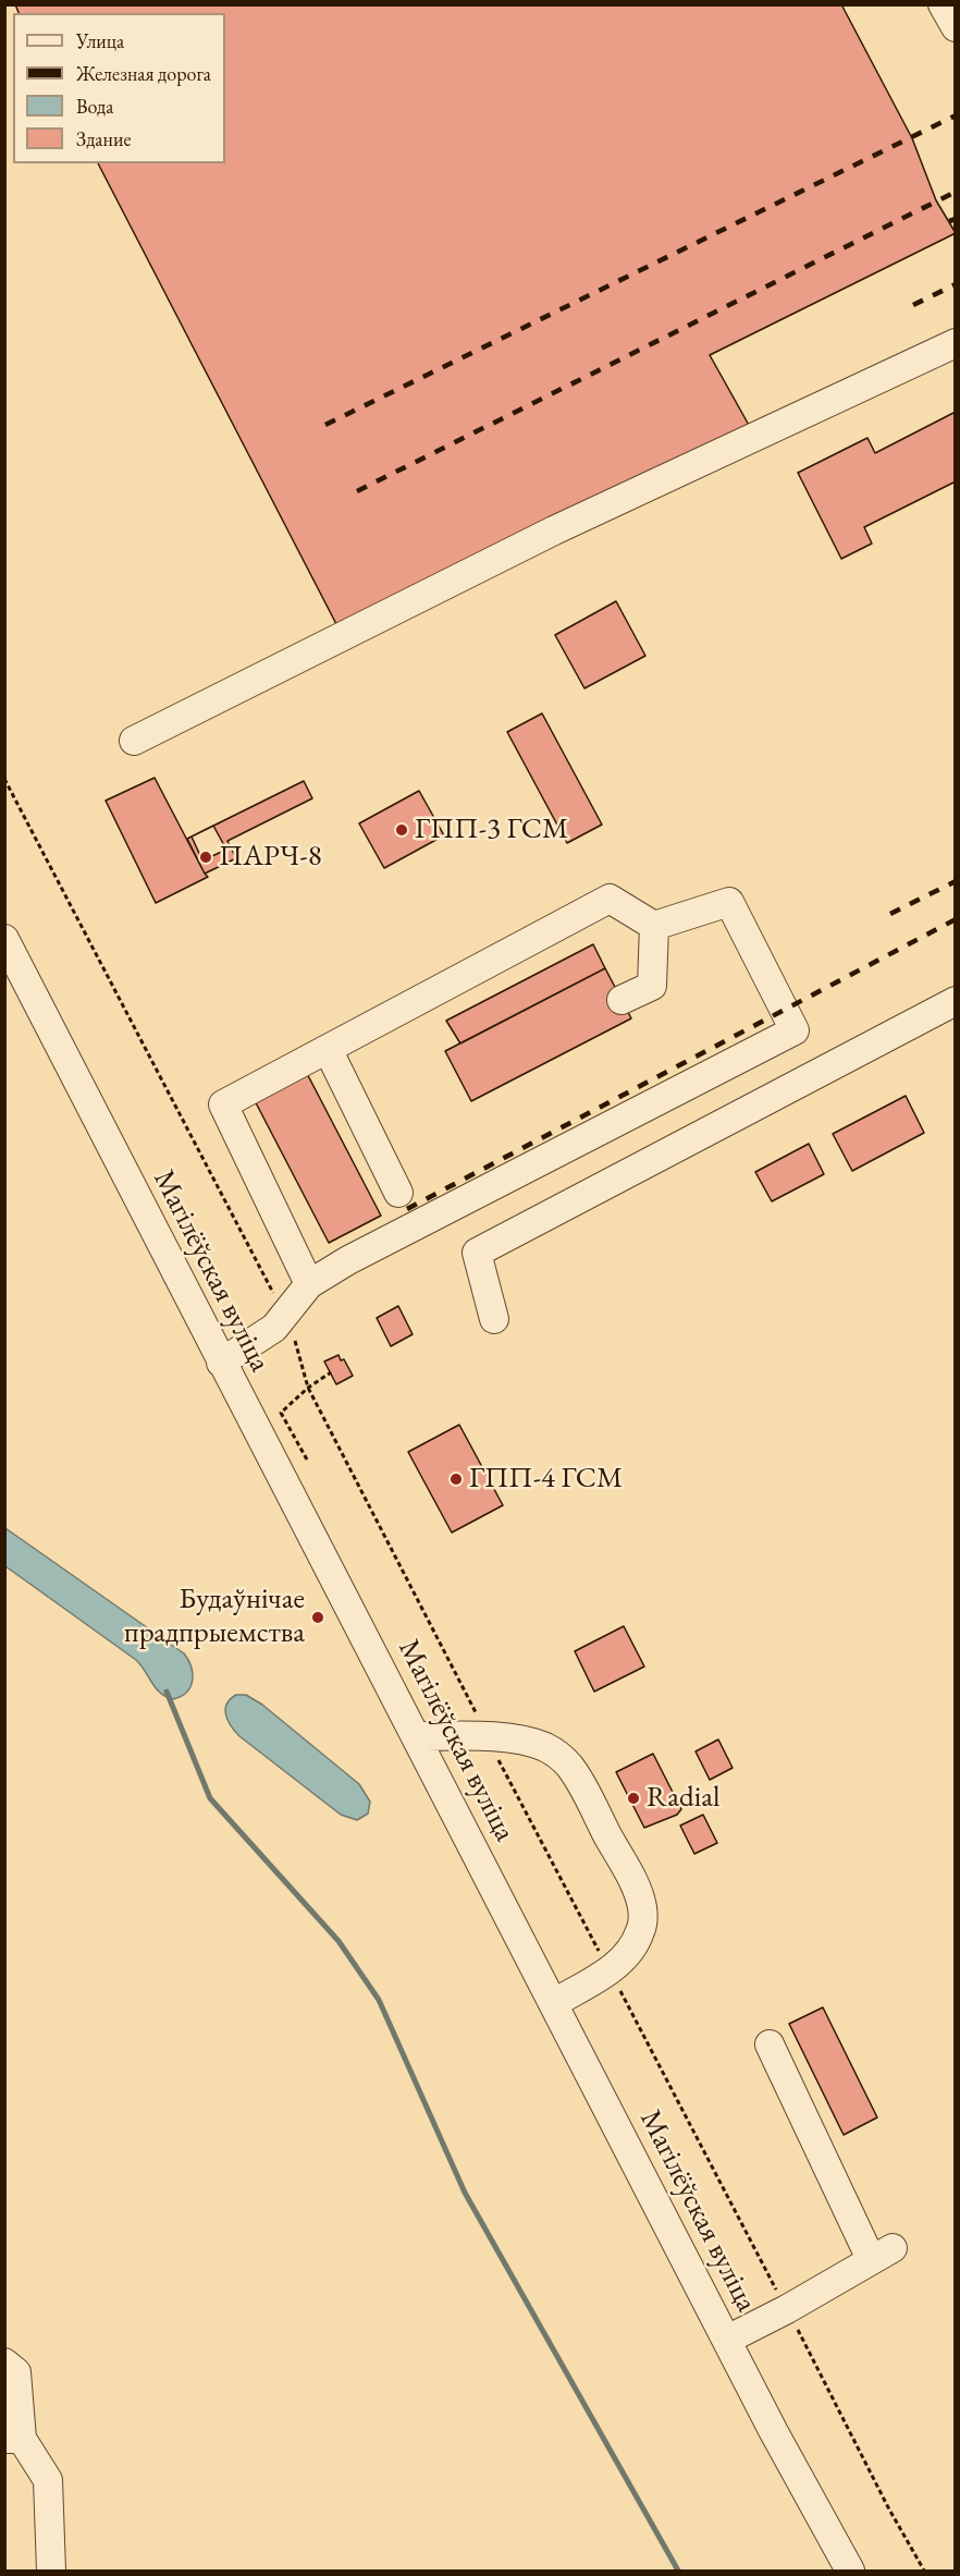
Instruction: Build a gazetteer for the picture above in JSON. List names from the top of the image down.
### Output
{
  "streets": {
    "street": ["Магілёўская вуліца"]
  },
  "places": [
    "ГПП-3 ГСМ",
    "ПАРЧ-8",
    "ГПП-4 ГСМ",
    "Будаўнічае прадпрыемства",
    "Radial"
  ],
  "legend": [
    "Улица",
    "Железная дорога",
    "Вода",
    "Здание"
  ]
}
